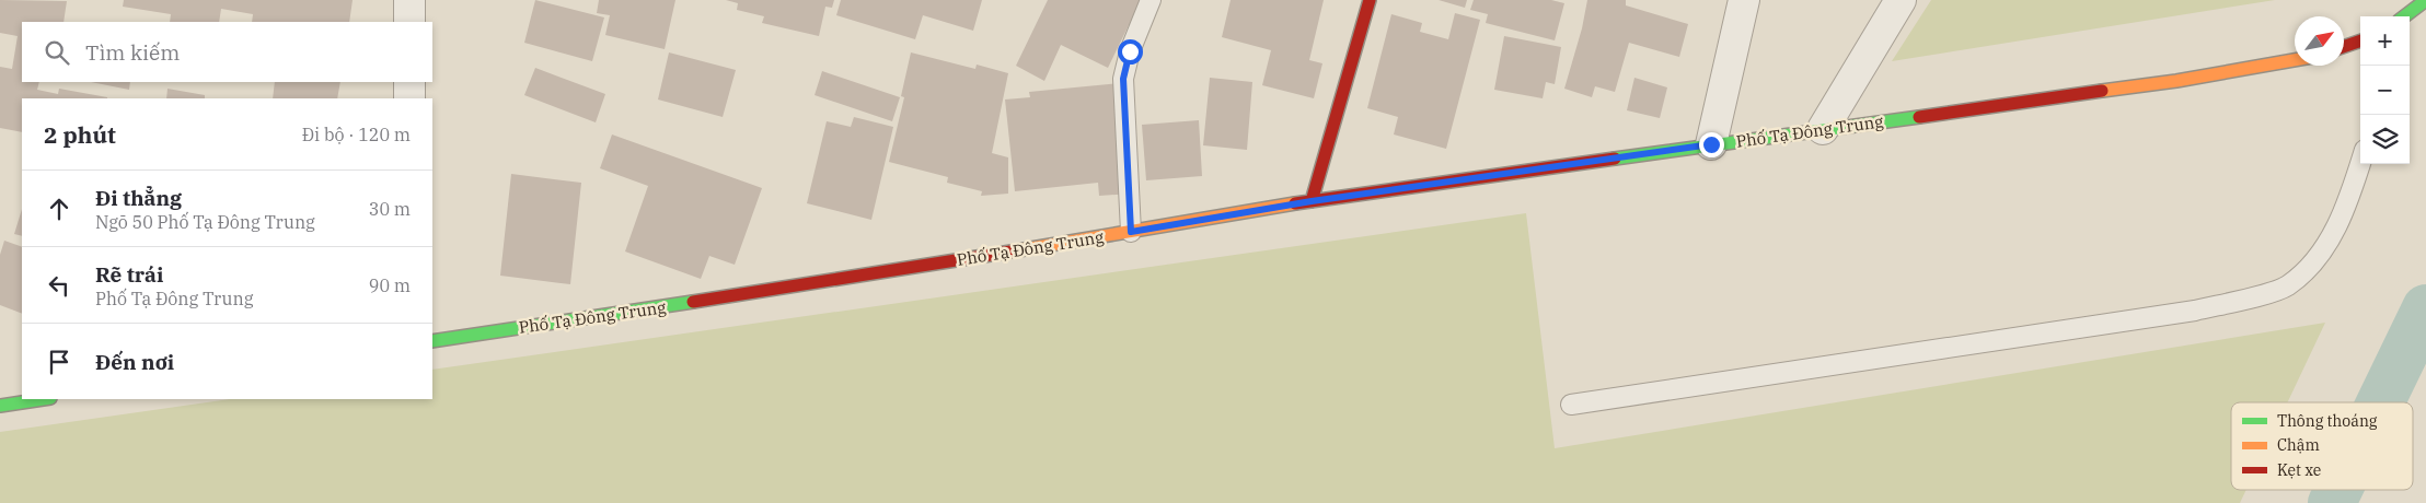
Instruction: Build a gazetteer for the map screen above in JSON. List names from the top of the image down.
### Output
{
  "streets": {
    "street": ["Phố Tạ Đông Trung"]
  },
  "legend": ["Thông thoáng", "Chậm", "Kẹt xe"],
  "north": "top right",
  "page": {
    "map_buttons": ["+", "−"],
    "search": "Tìm kiếm",
    "heading": ["2 phút", "Đi bộ · 120 m"],
    "list": [
      ["Đi thẳng", "Ngõ 50 Phố Tạ Đông Trung", "30 m"],
      ["Rẽ trái", "Phố Tạ Đông Trung", "90 m"],
      "Đến nơi"
    ]
  }
}
